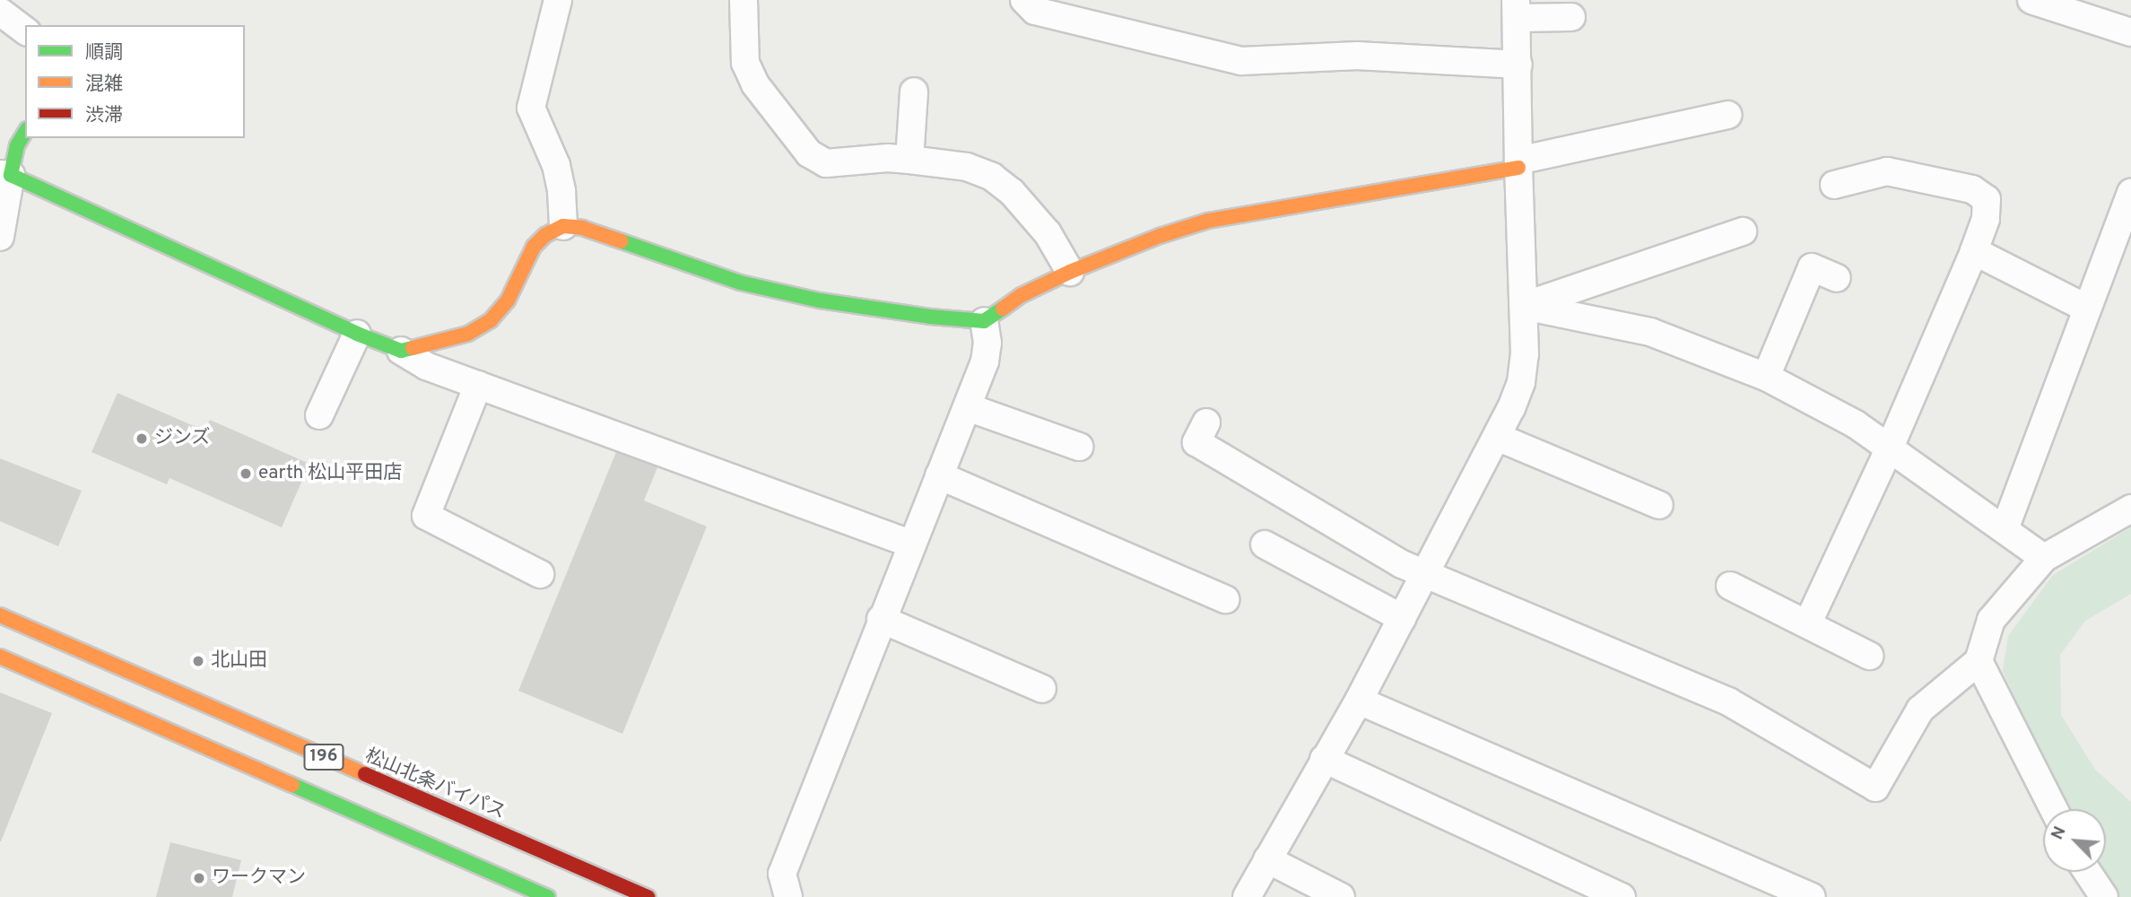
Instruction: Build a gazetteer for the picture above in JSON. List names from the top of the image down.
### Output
{
  "streets": {
    "main road": ["196", "松山北条バイパス"]
  },
  "places": [
    "ジンズ",
    "earth 松山平田店",
    "北山田",
    "ワークマン"
  ],
  "legend": ["順調", "混雑", "渋滞"],
  "north": "top left"
}
